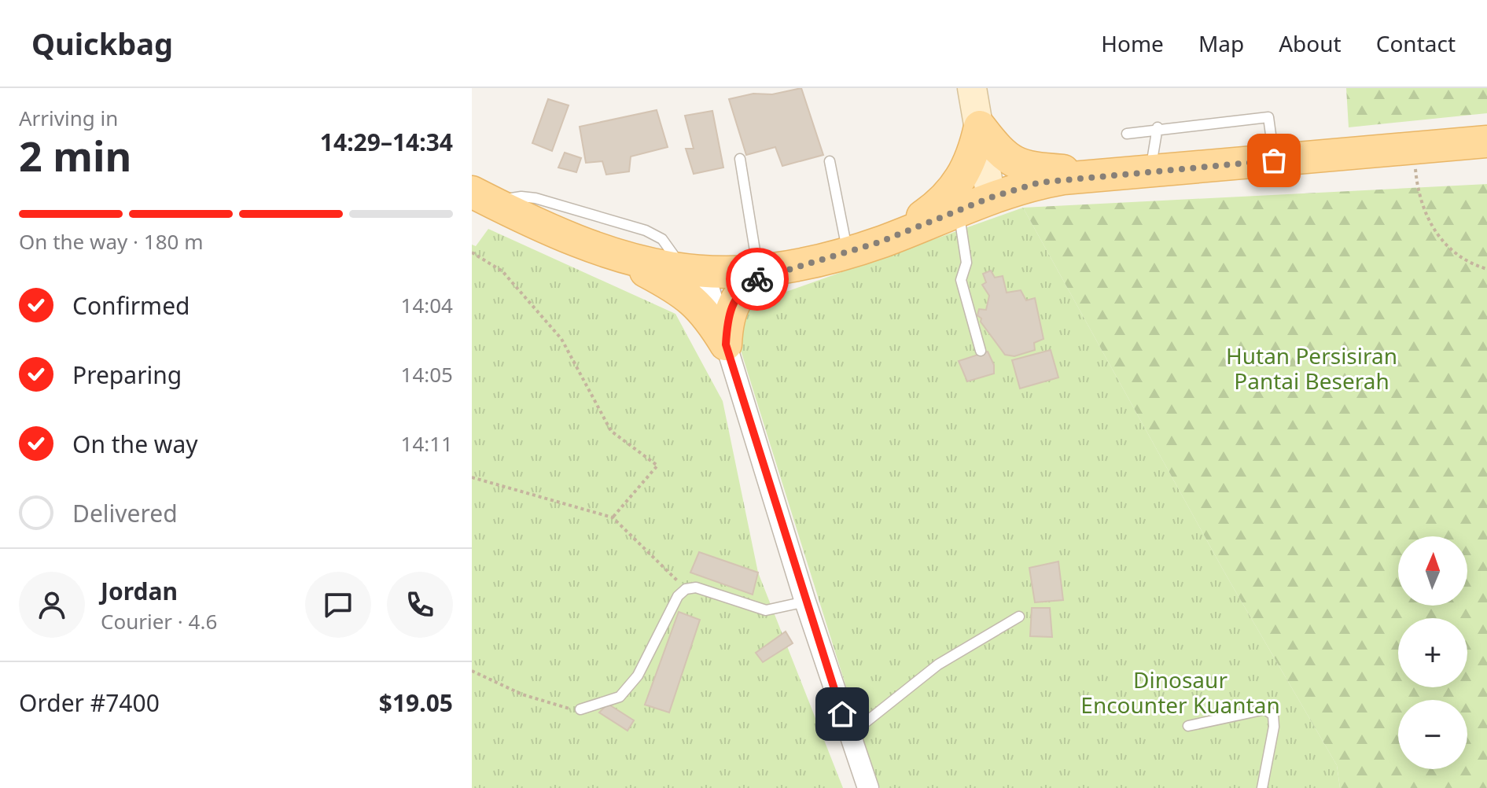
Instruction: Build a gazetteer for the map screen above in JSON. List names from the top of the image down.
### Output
{
  "parks": ["Hutan Persisiran Pantai Beserah", "Dinosaur Encounter Kuantan"],
  "north": "top",
  "page": {
    "header": "Quickbag",
    "nav": [
      "Home",
      "Map",
      "About",
      "Contact"
    ],
    "heading": ["2 min", "Arriving in", "14:29–14:34"],
    "panel": [
      "Jordan",
      "Courier · 4.6",
      "Order #7400",
      "$19.05"
    ],
    "bar": "On the way · 180 m",
    "list": [
      ["Confirmed", "14:04"],
      ["Preparing", "14:05"],
      ["On the way", "14:11"],
      "Delivered"
    ],
    "map_buttons": ["+", "−"]
  }
}
